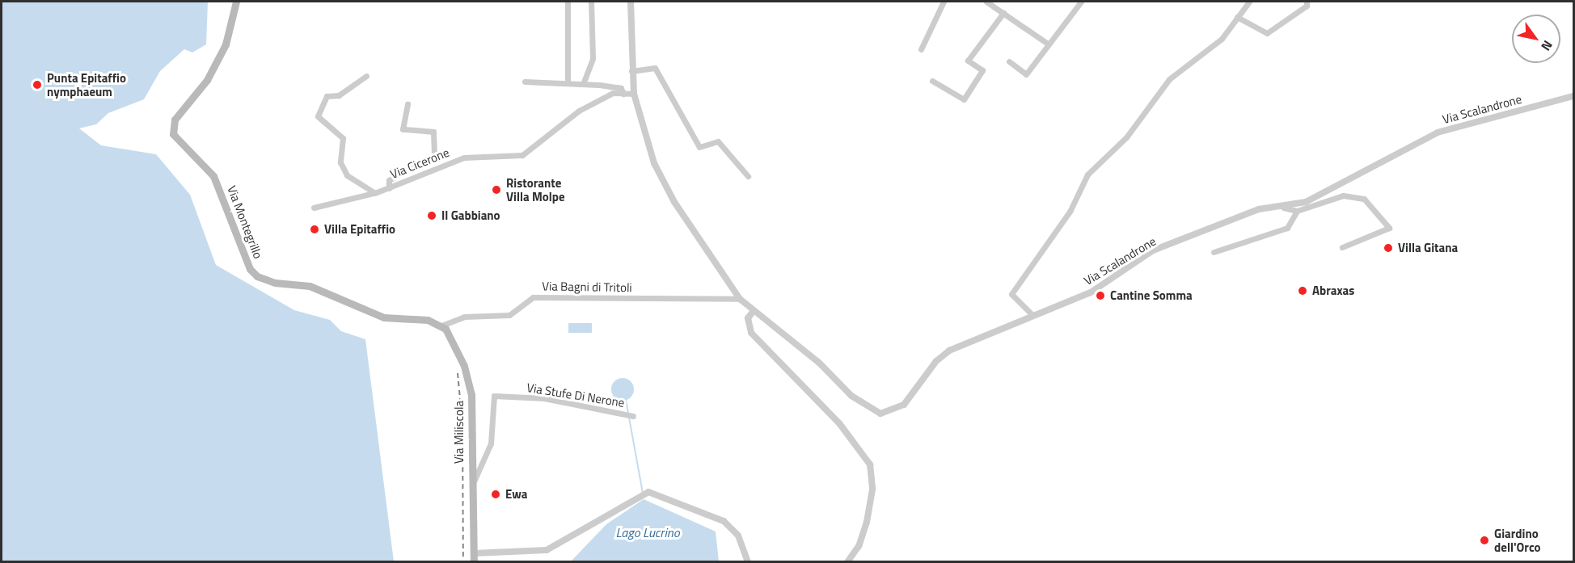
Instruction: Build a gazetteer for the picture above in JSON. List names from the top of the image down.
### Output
{
  "streets": {
    "main road": ["Via Montegrillo", "Via Miliscola"],
    "street": [
      "Via Scalandrone",
      "Via Cicerone",
      "Via Bagni di Tritoli",
      "Via Stufe Di Nerone"
    ]
  },
  "crossings": [
    ["Via Montegrillo", "Via Bagni di Tritoli"],
    ["Via Montegrillo", "Via Miliscola"],
    ["Via Bagni di Tritoli", "Via Miliscola"],
    ["Via Stufe Di Nerone", "Via Miliscola"]
  ],
  "water": ["Lago Lucrino"],
  "places": [
    "Punta Epitaffio nymphaeum",
    "Ristorante Villa Molpe",
    "Il Gabbiano",
    "Villa Epitaffio",
    "Villa Gitana",
    "Abraxas",
    "Cantine Somma",
    "Ewa",
    "Giardino dell'Orco"
  ],
  "north": "bottom right"
}
